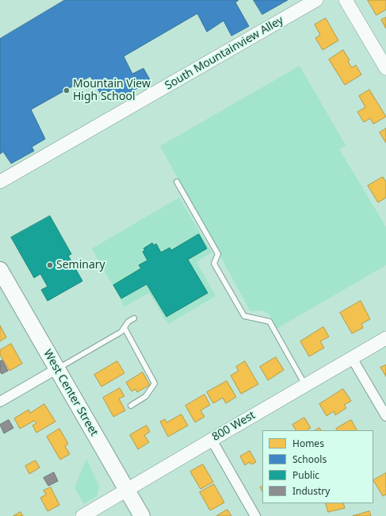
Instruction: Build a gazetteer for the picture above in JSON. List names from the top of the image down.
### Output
{
  "streets": {
    "main road": ["West Center Street"],
    "street": ["South Mountainview Alley", "800 West"]
  },
  "crossings": [
    ["West Center Street", "800 West"]
  ],
  "places": ["Mountain View High School", "Seminary"],
  "legend": [
    "Homes",
    "Schools",
    "Public",
    "Industry"
  ]
}
